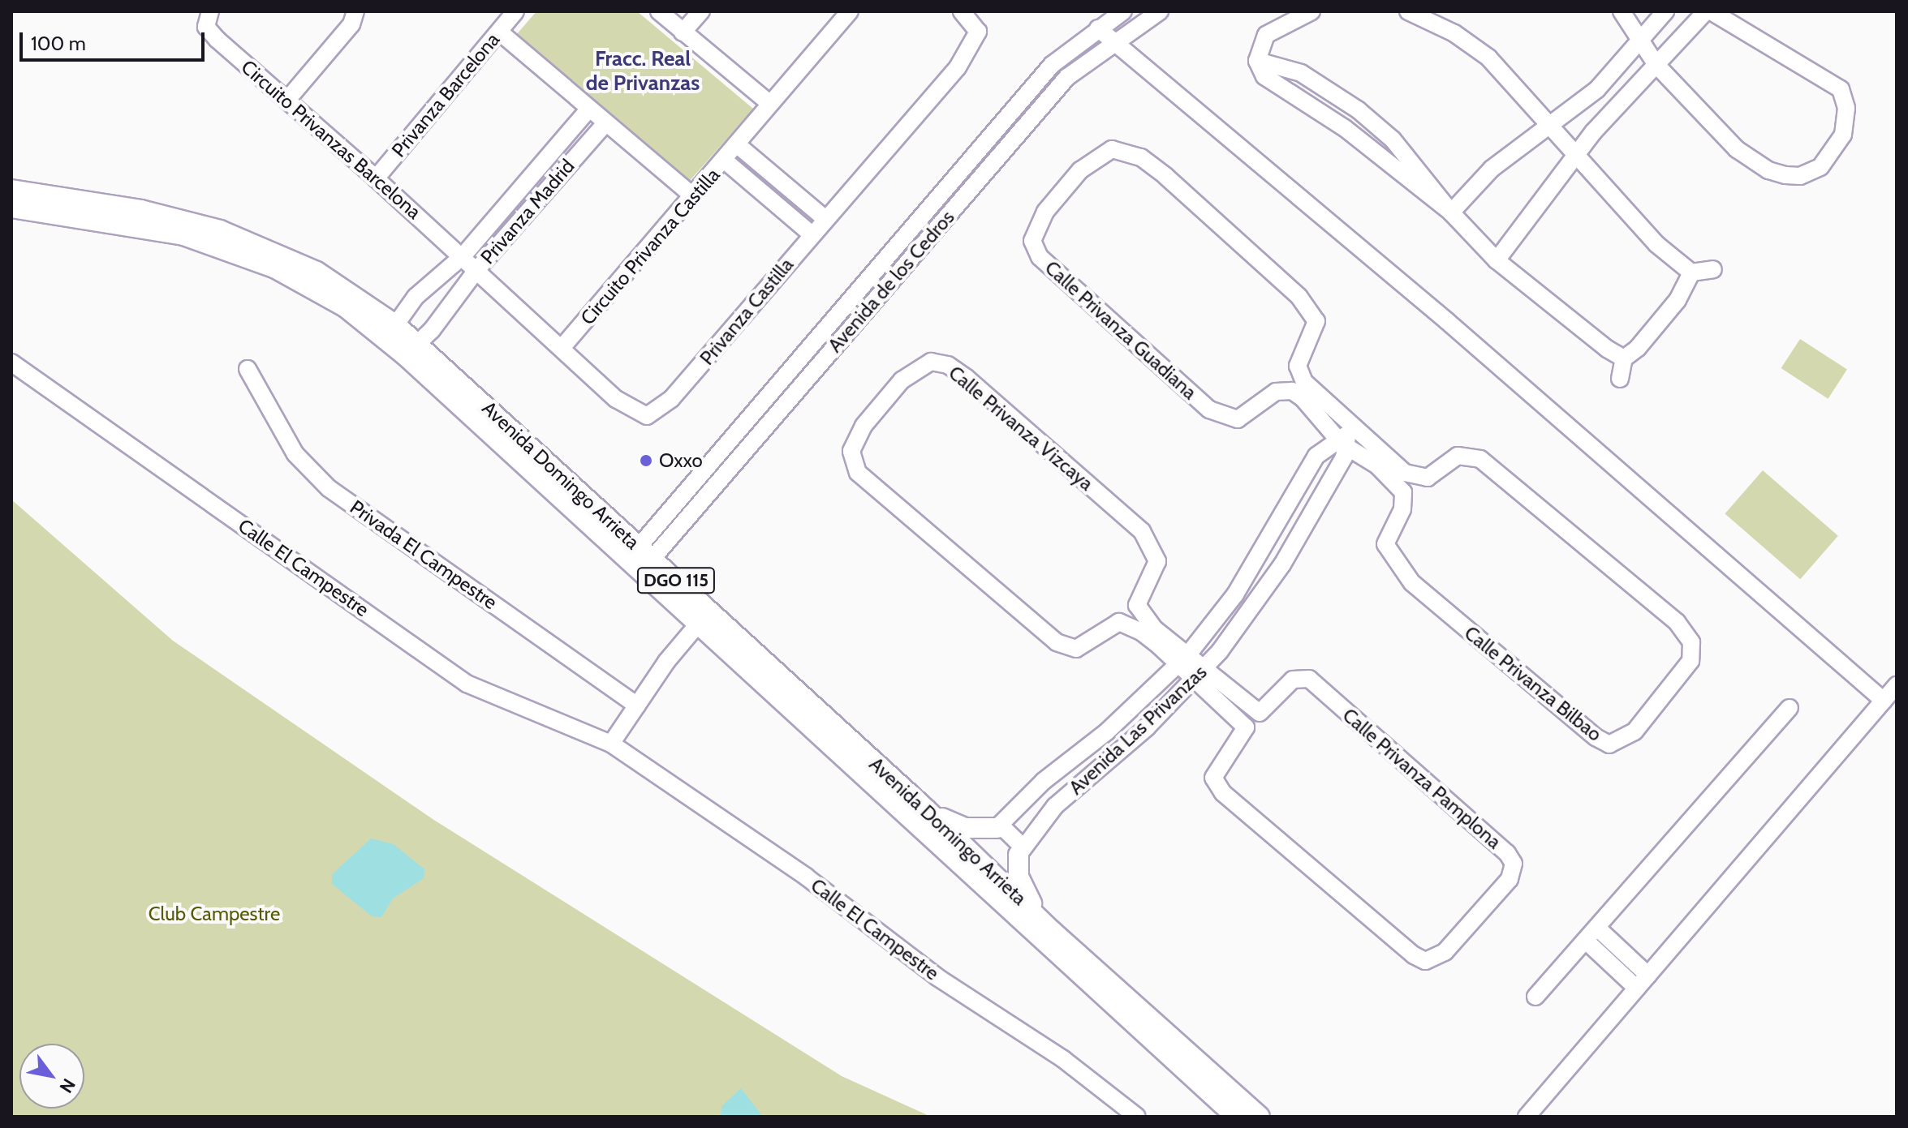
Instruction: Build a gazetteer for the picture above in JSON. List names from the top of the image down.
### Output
{
  "streets": {
    "main road": ["Avenida Domingo Arrieta", "DGO 115"],
    "street": [
      "Privanza Barcelona",
      "Circuito Privanzas Barcelona",
      "Privanza Madrid",
      "Circuito Privanza Castilla",
      "Avenida de los Cedros",
      "Privanza Castilla",
      "Calle Privanza Guadiana",
      "Calle Privanza Vizcaya",
      "Privada El Campestre",
      "Calle El Campestre",
      "Calle Privanza Bilbao",
      "Avenida Las Privanzas",
      "Calle Privanza Pamplona"
    ]
  },
  "crossings": [
    ["Privanza Barcelona", "Circuito Privanzas Barcelona"],
    ["Circuito Privanzas Barcelona", "Privanza Madrid"],
    ["Circuito Privanzas Barcelona", "Privanza Castilla"],
    ["Privanza Madrid", "Privanza Castilla"],
    ["Privanza Madrid", "Avenida Domingo Arrieta"],
    ["Circuito Privanza Castilla", "Privanza Castilla"],
    ["Avenida de los Cedros", "Avenida Domingo Arrieta"],
    ["Calle Privanza Guadiana", "Calle Privanza Bilbao"],
    ["Calle Privanza Guadiana", "Avenida Las Privanzas"],
    ["Calle Privanza Vizcaya", "Avenida Las Privanzas"],
    ["Calle Privanza Vizcaya", "Calle Privanza Pamplona"],
    ["Calle Privanza Bilbao", "Avenida Las Privanzas"],
    ["Avenida Las Privanzas", "Calle Privanza Pamplona"]
  ],
  "districts": ["Fracc. Real de Privanzas"],
  "parks": ["Club Campestre"],
  "places": ["Oxxo"],
  "scale_bar": "100 m",
  "north": "bottom right"
}
